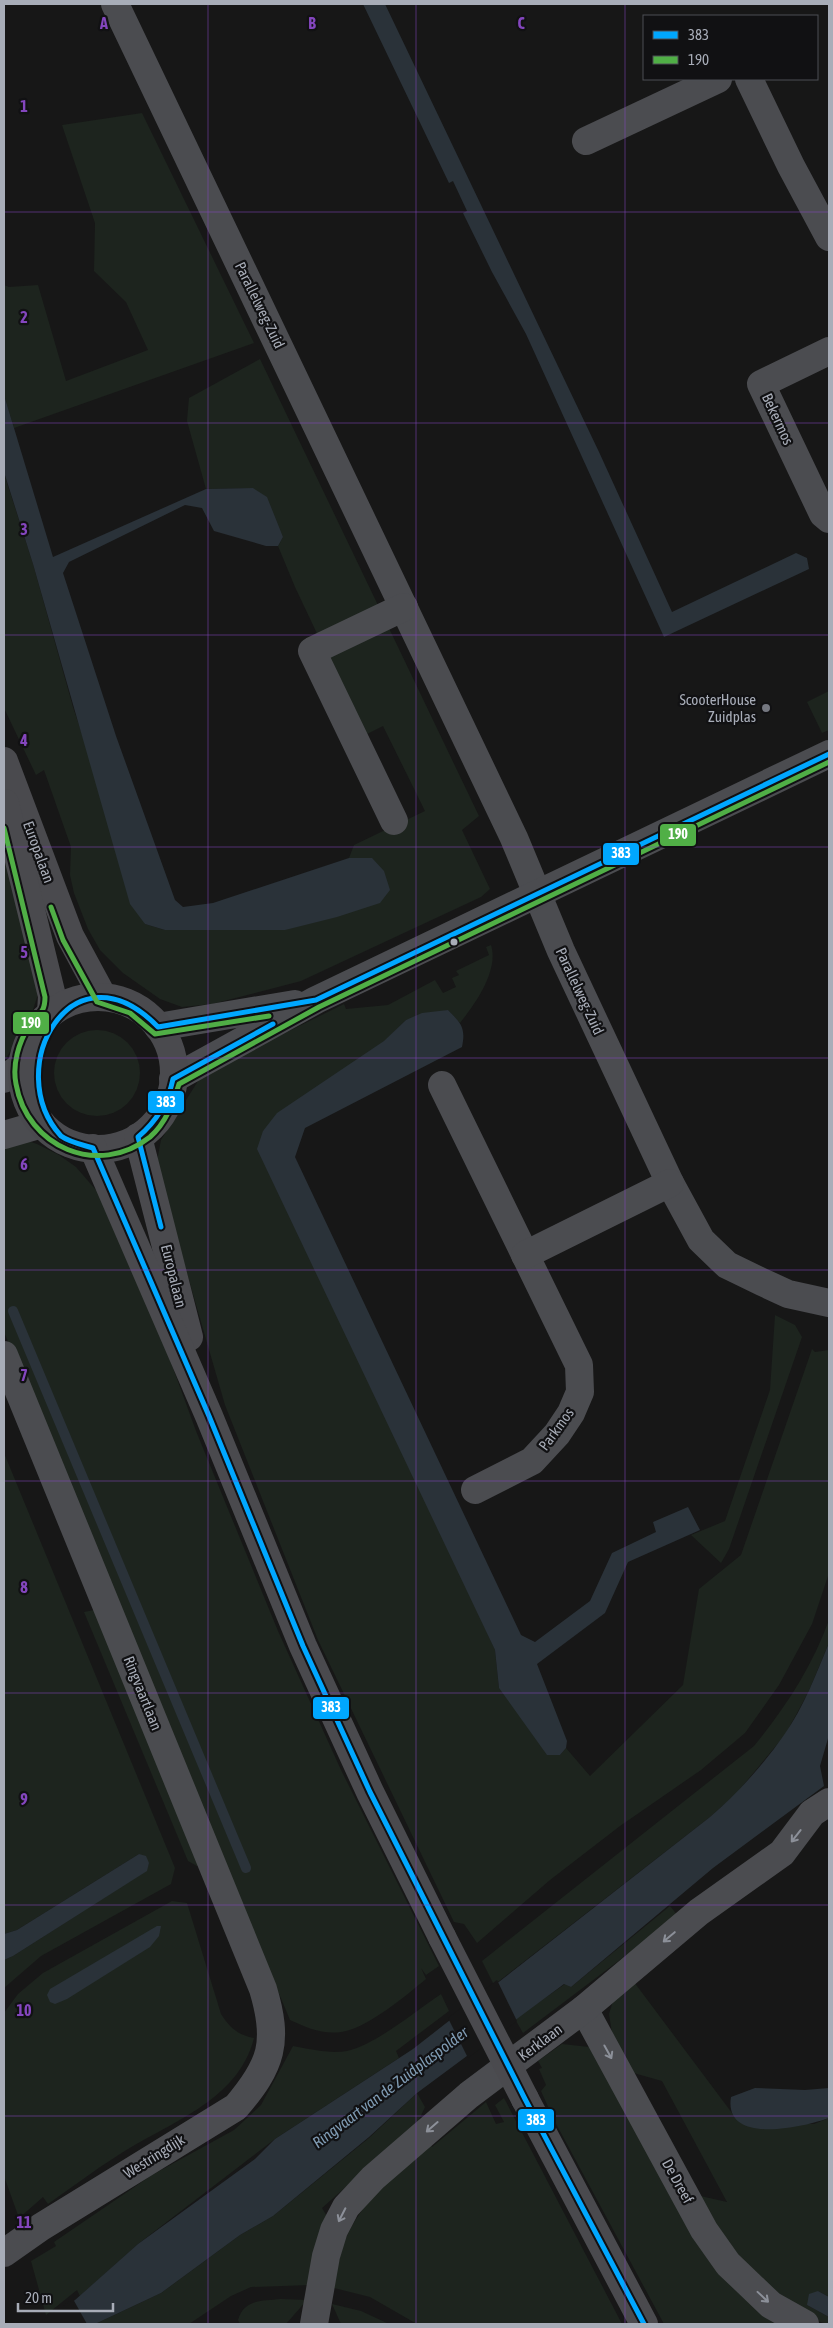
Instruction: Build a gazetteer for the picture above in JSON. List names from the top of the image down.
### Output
{
  "streets": {
    "main road": ["Europalaan"],
    "street": [
      "Parallelweg-Zuid",
      "Bekermos",
      "Parkmos",
      "Ringvaartlaan",
      "Kerklaan",
      "Westringdijk",
      "De Dreef"
    ]
  },
  "crossings": [
    ["Ringvaartlaan", "Westringdijk"],
    ["Kerklaan", "De Dreef"]
  ],
  "one_way": ["Kerklaan", "De Dreef"],
  "water": ["Ringvaart van de Zuidplaspolder"],
  "places": ["ScooterHouse Zuidplas"],
  "lines": ["transit line 383", "transit line 190"],
  "legend": ["383", "190"],
  "scale_bar": "20 m",
  "grid": {
    "columns": ["A", "B", "C"],
    "rows": [
      "1",
      "2",
      "3",
      "4",
      "5",
      "6",
      "7",
      "8",
      "9",
      "10",
      "11"
    ]
  }
}
